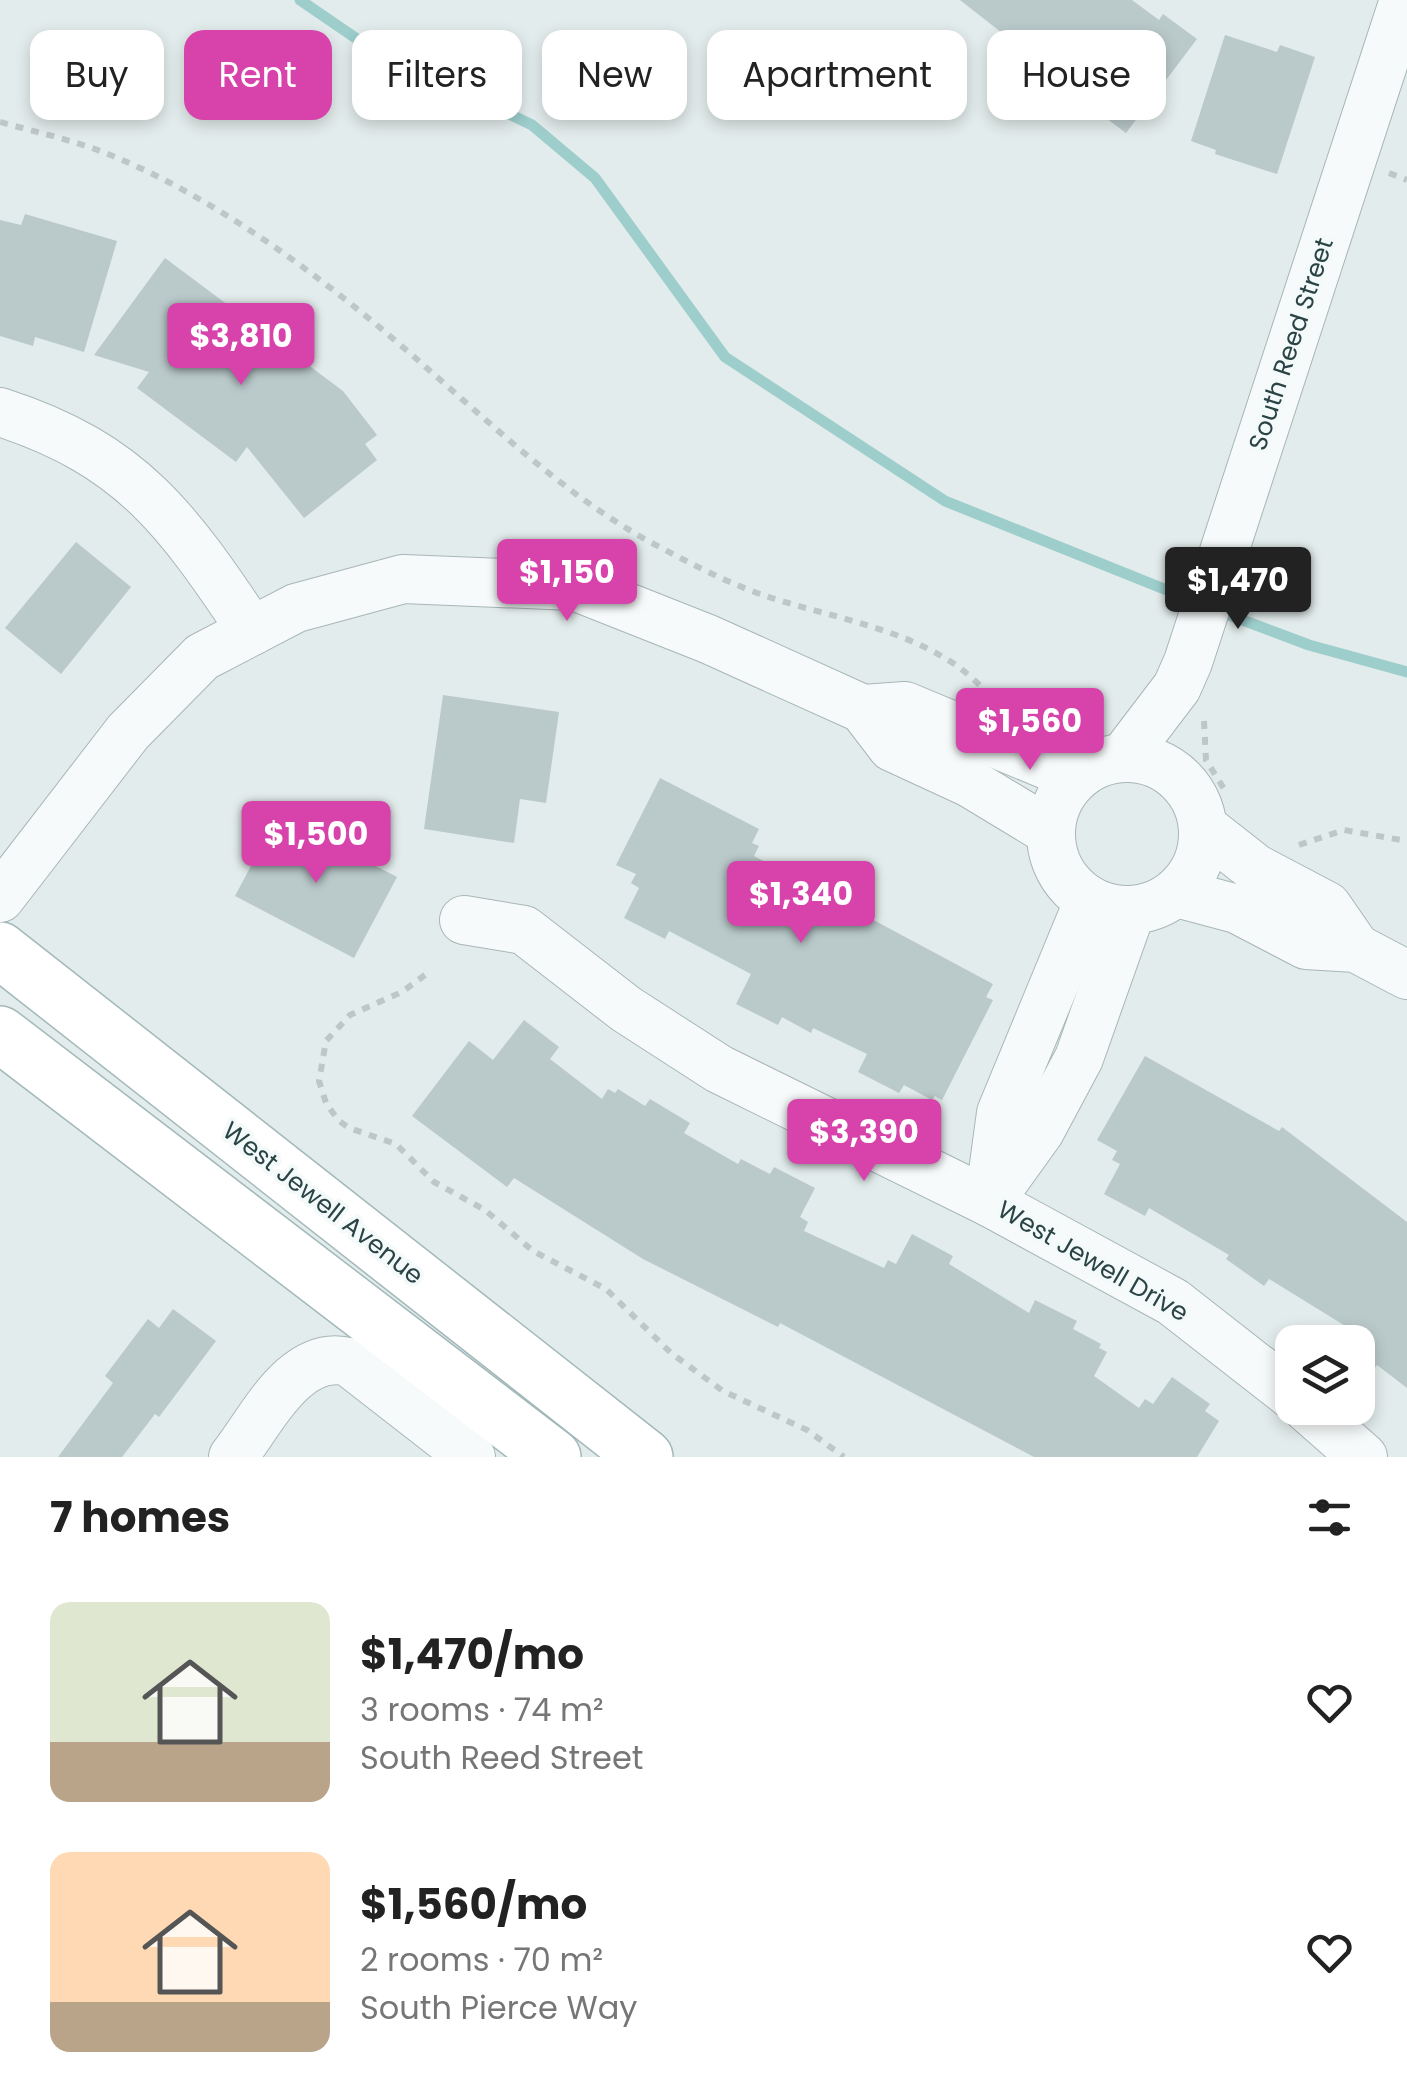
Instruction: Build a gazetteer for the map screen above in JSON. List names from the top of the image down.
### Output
{
  "streets": {
    "main road": ["West Jewell Avenue"],
    "street": ["South Reed Street", "West Jewell Drive"]
  },
  "page": {
    "chip": [
      "Buy",
      "Rent",
      "Filters",
      "New",
      "Apartment",
      "House"
    ],
    "price": [
      "$3,810",
      "$1,150",
      "$1,470",
      "$1,560",
      "$1,500",
      "$1,340",
      "$3,390"
    ],
    "heading": "7 homes",
    "list": [
      {
        "name": "$1,470/mo",
        "note": "3 rooms · 74 m² · South Reed Street"
      },
      {
        "name": "$1,560/mo",
        "note": "2 rooms · 70 m² · South Pierce Way"
      }
    ]
  }
}
